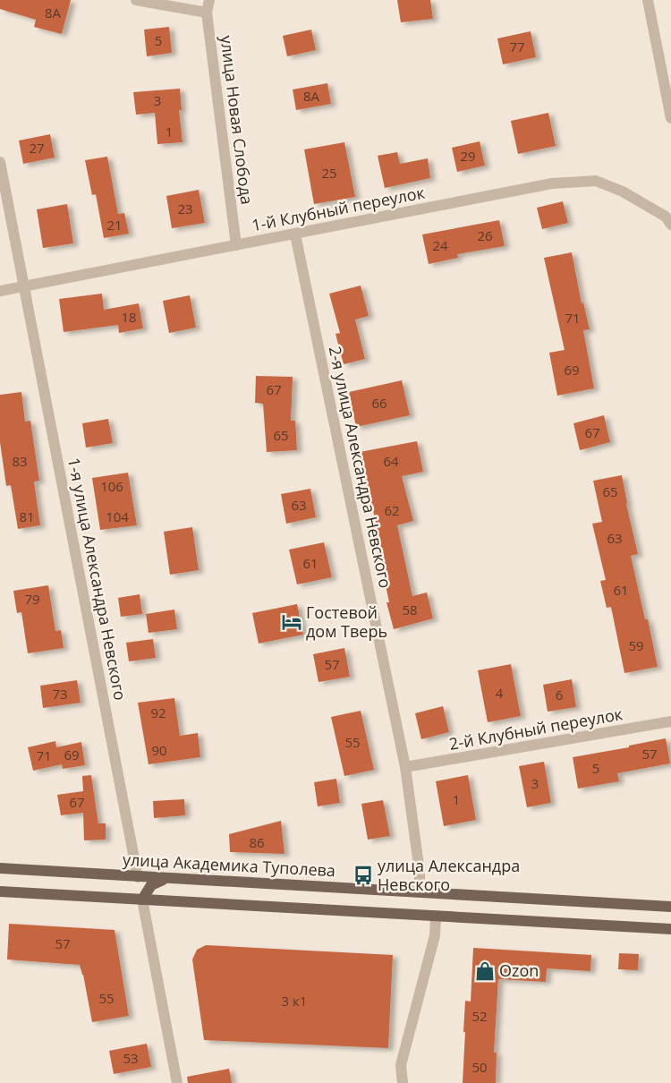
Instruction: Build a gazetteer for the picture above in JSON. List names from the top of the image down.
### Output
{
  "streets": {
    "main road": ["улица Академика Туполева"],
    "street": [
      "улица Новая Слобода",
      "1-й Клубный переулок",
      "2-я улица Александра Невского",
      "1-я улица Александра Невского",
      "2-й Клубный переулок"
    ]
  },
  "crossings": [
    ["улица Новая Слобода", "1-й Клубный переулок"],
    ["1-й Клубный переулок", "2-я улица Александра Невского"],
    ["1-й Клубный переулок", "1-я улица Александра Невского"],
    ["2-я улица Александра Невского", "2-й Клубный переулок"],
    ["2-я улица Александра Невского", "улица Академика Туполева"],
    ["1-я улица Александра Невского", "улица Академика Туполева"]
  ],
  "places": {
    "hotel": ["Гостевой дом Тверь"],
    "bus stop": ["улица Александра Невского"],
    "shop": ["Ozon"]
  },
  "house_numbers": [
    "8А",
    "5",
    "77",
    "8А",
    "3",
    "1",
    "27",
    "29",
    "25",
    "23",
    "21",
    "26",
    "24",
    "18",
    "71",
    "69",
    "67",
    "66",
    "67",
    "65",
    "83",
    "64",
    "106",
    "65",
    "63",
    "62",
    "81",
    "104",
    "63",
    "61",
    "61",
    "79",
    "58",
    "59",
    "57",
    "4",
    "73",
    "6",
    "92",
    "55",
    "90",
    "57",
    "69",
    "71",
    "5",
    "3",
    "1",
    "67",
    "86",
    "57",
    "55",
    "3 к1",
    "52",
    "53",
    "50"
  ]
}
